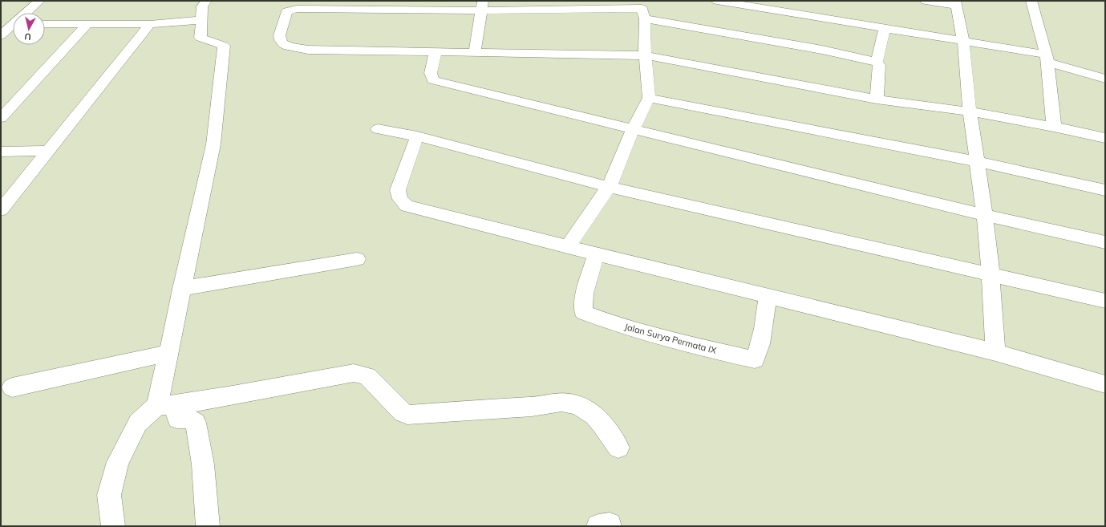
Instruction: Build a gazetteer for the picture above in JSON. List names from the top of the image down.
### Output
{
  "streets": {
    "street": ["Jalan Surya Permata IX"]
  },
  "north": "bottom"
}
